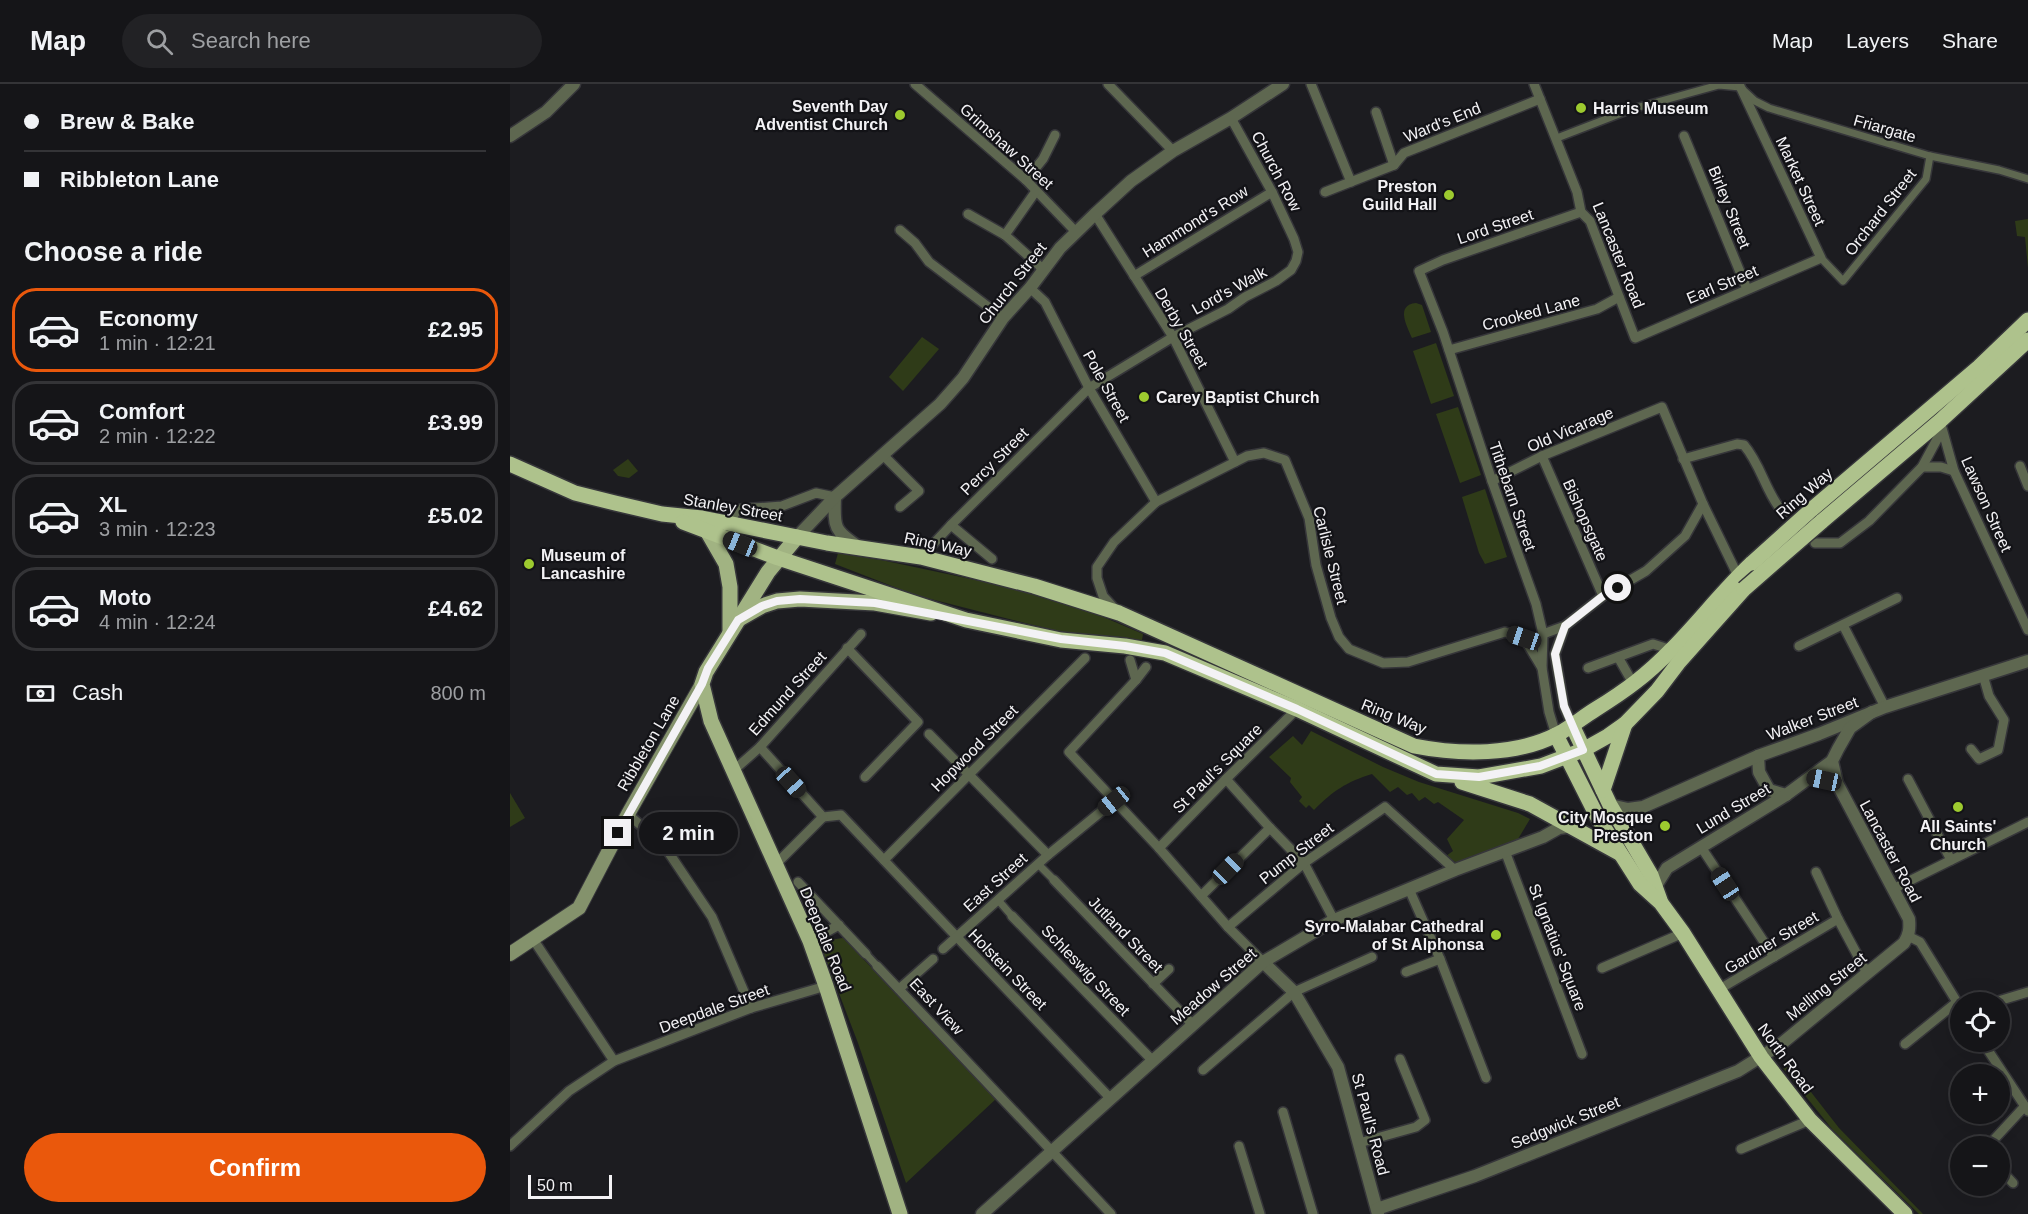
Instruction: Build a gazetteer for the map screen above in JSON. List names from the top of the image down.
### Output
{
  "streets": {
    "highway": ["Ring Way", "Stanley Street", "North Road"],
    "main road": ["Ribbleton Lane", "Deepdale Road"],
    "street": [
      "Ward's End",
      "Friargate",
      "Grimshaw Street",
      "Church Row",
      "Market Street",
      "Birley Street",
      "Orchard Street",
      "Hammond's Row",
      "Lord Street",
      "Lancaster Road",
      "Church Street",
      "Earl Street",
      "Lord's Walk",
      "Crooked Lane",
      "Derby Street",
      "Pole Street",
      "Old Vicarage",
      "Percy Street",
      "Tithebarn Street",
      "Lawson Street",
      "Bishopsgate",
      "Carlisle Street",
      "Edmund Street",
      "Walker Street",
      "Hopwood Street",
      "St Paul's Square",
      "Lund Street",
      "Pump Street",
      "East Street",
      "Jutland Street",
      "Gardner Street",
      "St Ignatius' Square",
      "Holstein Street",
      "Schleswig Street",
      "Meadow Street",
      "Melling Street",
      "East View",
      "Deepdale Street",
      "Sedgwick Street",
      "St Paul's Road"
    ]
  },
  "crossings": [
    ["Ward's End", "Lancaster Road"],
    ["Friargate", "Market Street"],
    ["Friargate", "Orchard Street"],
    ["Grimshaw Street", "Church Street"],
    ["Church Row", "Hammond's Row"],
    ["Church Row", "Church Street"],
    ["Church Row", "Lord's Walk"],
    ["Market Street", "Orchard Street"],
    ["Market Street", "Earl Street"],
    ["Birley Street", "Earl Street"],
    ["Hammond's Row", "Derby Street"],
    ["Lord Street", "Lancaster Road"],
    ["Lord Street", "Tithebarn Street"],
    ["Lancaster Road", "Earl Street"],
    ["Lancaster Road", "Crooked Lane"],
    ["Lancaster Road", "Lund Street"],
    ["Lancaster Road", "Melling Street"],
    ["Church Street", "Derby Street"],
    ["Church Street", "Pole Street"],
    ["Church Street", "Ring Way"],
    ["Church Street", "Stanley Street"],
    ["Church Street", "Ribbleton Lane"],
    ["Lord's Walk", "Derby Street"],
    ["Lord's Walk", "Pole Street"],
    ["Lord's Walk", "Percy Street"],
    ["Crooked Lane", "Tithebarn Street"],
    ["Derby Street", "Carlisle Street"],
    ["Pole Street", "Percy Street"],
    ["Pole Street", "Carlisle Street"],
    ["Old Vicarage", "Tithebarn Street"],
    ["Old Vicarage", "Bishopsgate"],
    ["Percy Street", "Ring Way"],
    ["Ring Way", "Tithebarn Street"],
    ["Ring Way", "Lawson Street"],
    ["Ring Way", "Stanley Street"],
    ["Ring Way", "Carlisle Street"],
    ["Ring Way", "Ribbleton Lane"],
    ["Ring Way", "St Paul's Square"],
    ["Ring Way", "North Road"],
    ["Tithebarn Street", "Carlisle Street"],
    ["Tithebarn Street", "North Road"],
    ["Stanley Street", "Ribbleton Lane"],
    ["Edmund Street", "Deepdale Road"],
    ["Walker Street", "North Road"],
    ["Ribbleton Lane", "Deepdale Road"],
    ["Hopwood Street", "Holstein Street"],
    ["St Paul's Square", "St Paul's Road"],
    ["Lund Street", "North Road"],
    ["Pump Street", "Meadow Street"],
    ["Pump Street", "St Paul's Road"],
    ["East Street", "Jutland Street"],
    ["East Street", "Holstein Street"],
    ["East Street", "Schleswig Street"],
    ["East Street", "East View"],
    ["East Street", "St Paul's Road"],
    ["Jutland Street", "Meadow Street"],
    ["Deepdale Road", "Deepdale Street"],
    ["Gardner Street", "North Road"],
    ["St Ignatius' Square", "Meadow Street"],
    ["Holstein Street", "Meadow Street"],
    ["Schleswig Street", "Meadow Street"],
    ["Meadow Street", "East View"],
    ["Meadow Street", "St Paul's Road"],
    ["Melling Street", "North Road"],
    ["Melling Street", "Sedgwick Street"],
    ["North Road", "Sedgwick Street"],
    ["Sedgwick Street", "St Paul's Road"]
  ],
  "places": [
    "Harris Museum",
    "Seventh Day Adventist Church",
    "Preston Guild Hall",
    "Carey Baptist Church",
    "Museum of Lancashire",
    "All Saints' Church",
    "City Mosque Preston",
    "Syro-Malabar Cathedral of St Alphonsa"
  ],
  "scale_bar": "50 m",
  "page": {
    "header": "Map",
    "search": "Search here",
    "nav": ["Map", "Layers", "Share"],
    "banner": ["Brew & Bake", "Ribbleton Lane"],
    "heading": "Choose a ride",
    "list": [
      {
        "name": "Economy",
        "note": "1 min · 12:21",
        "value": "£2.95"
      },
      {
        "name": "Comfort",
        "note": "2 min · 12:22",
        "value": "£3.99"
      },
      {
        "name": "XL",
        "note": "3 min · 12:23",
        "value": "£5.02"
      },
      {
        "name": "Moto",
        "note": "4 min · 12:24",
        "value": "£4.62"
      }
    ],
    "pay": ["Cash", "800 m"],
    "bubble": "2 min",
    "map_buttons": ["+", "−"],
    "buttons": "Confirm",
    "scale": "50 m"
  }
}
